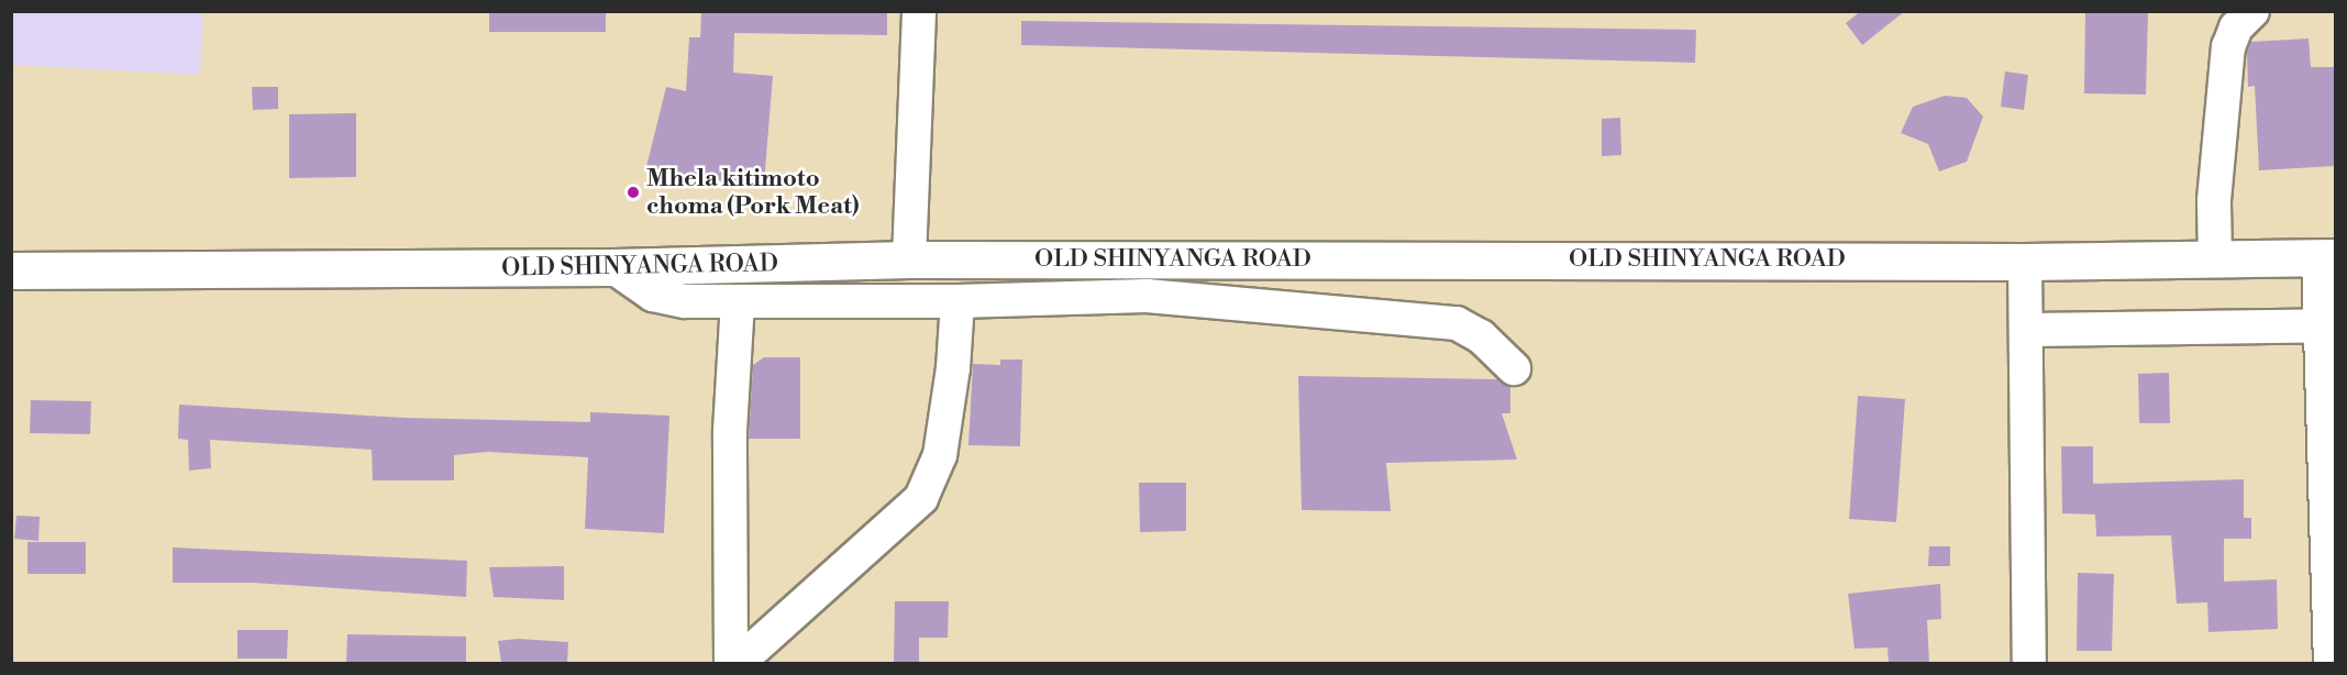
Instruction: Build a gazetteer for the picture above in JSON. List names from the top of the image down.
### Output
{
  "streets": {
    "main road": ["OLD SHINYANGA ROAD"]
  },
  "places": ["Mhela kitimoto choma (Pork Meat)"]
}
